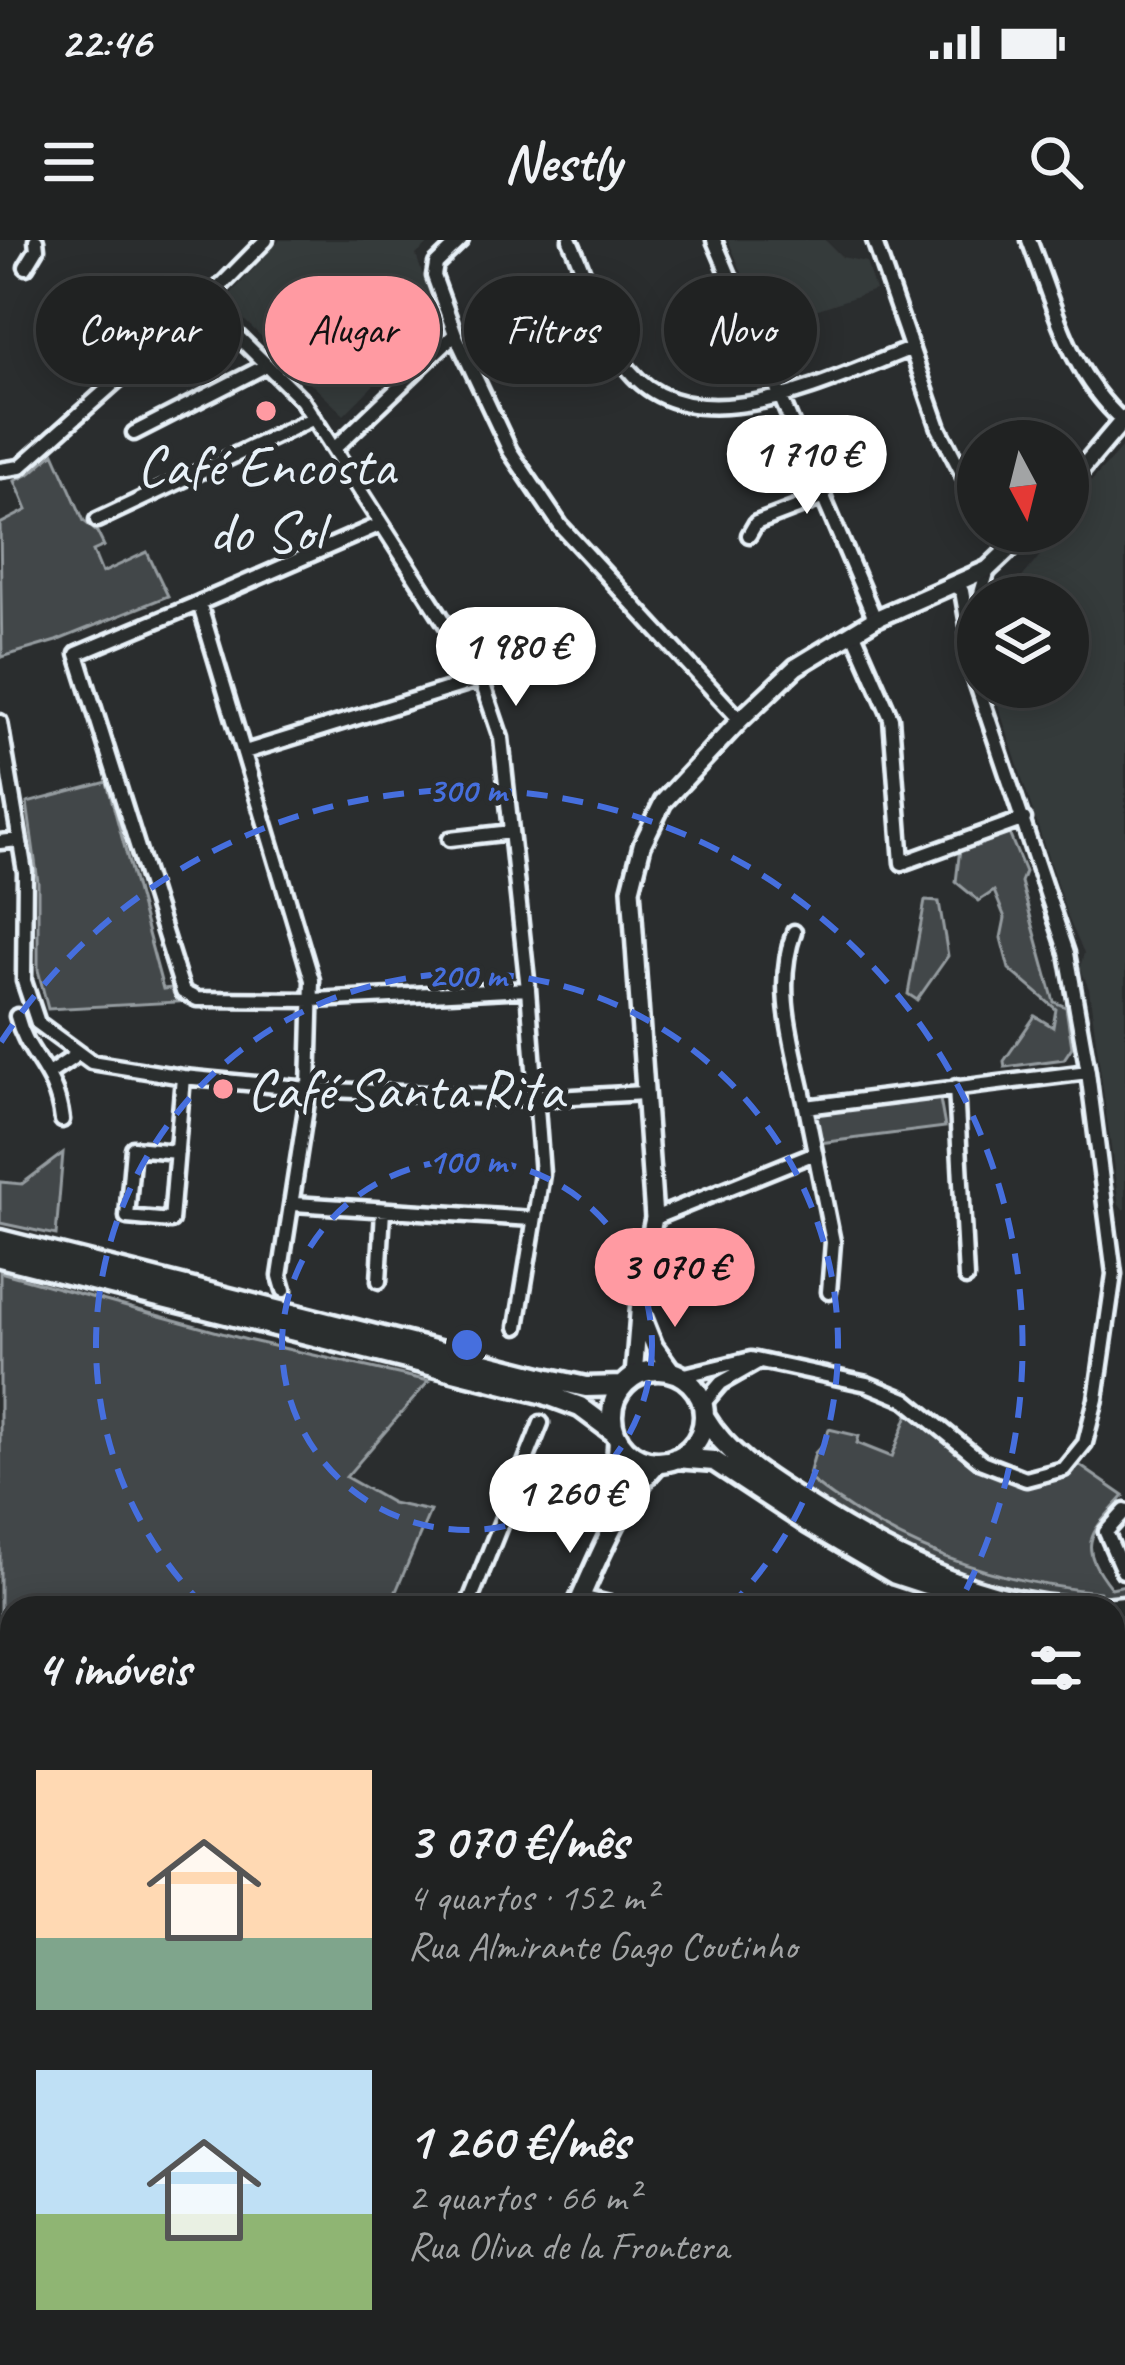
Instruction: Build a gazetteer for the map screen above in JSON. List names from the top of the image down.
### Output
{
  "places": ["Café Encosta do Sol", "Café Santa Rita"],
  "north": "bottom",
  "page": {
    "status": "22:46",
    "header": "Nestly",
    "chip": [
      "Comprar",
      "Alugar",
      "Filtros",
      "Novo"
    ],
    "price": [
      "1 710 €",
      "1 980 €",
      "3 070 €",
      "1 260 €"
    ],
    "heading": "4 imóveis",
    "list": [
      {
        "name": "3 070 €/mês",
        "note": "4 quartos · 152 m² · Rua Almirante Gago Coutinho"
      },
      {
        "name": "1 260 €/mês",
        "note": "2 quartos · 66 m² · Rua Oliva de la Frontera"
      }
    ]
  },
  "rings": ["300 m", "200 m", "100 m"]
}
